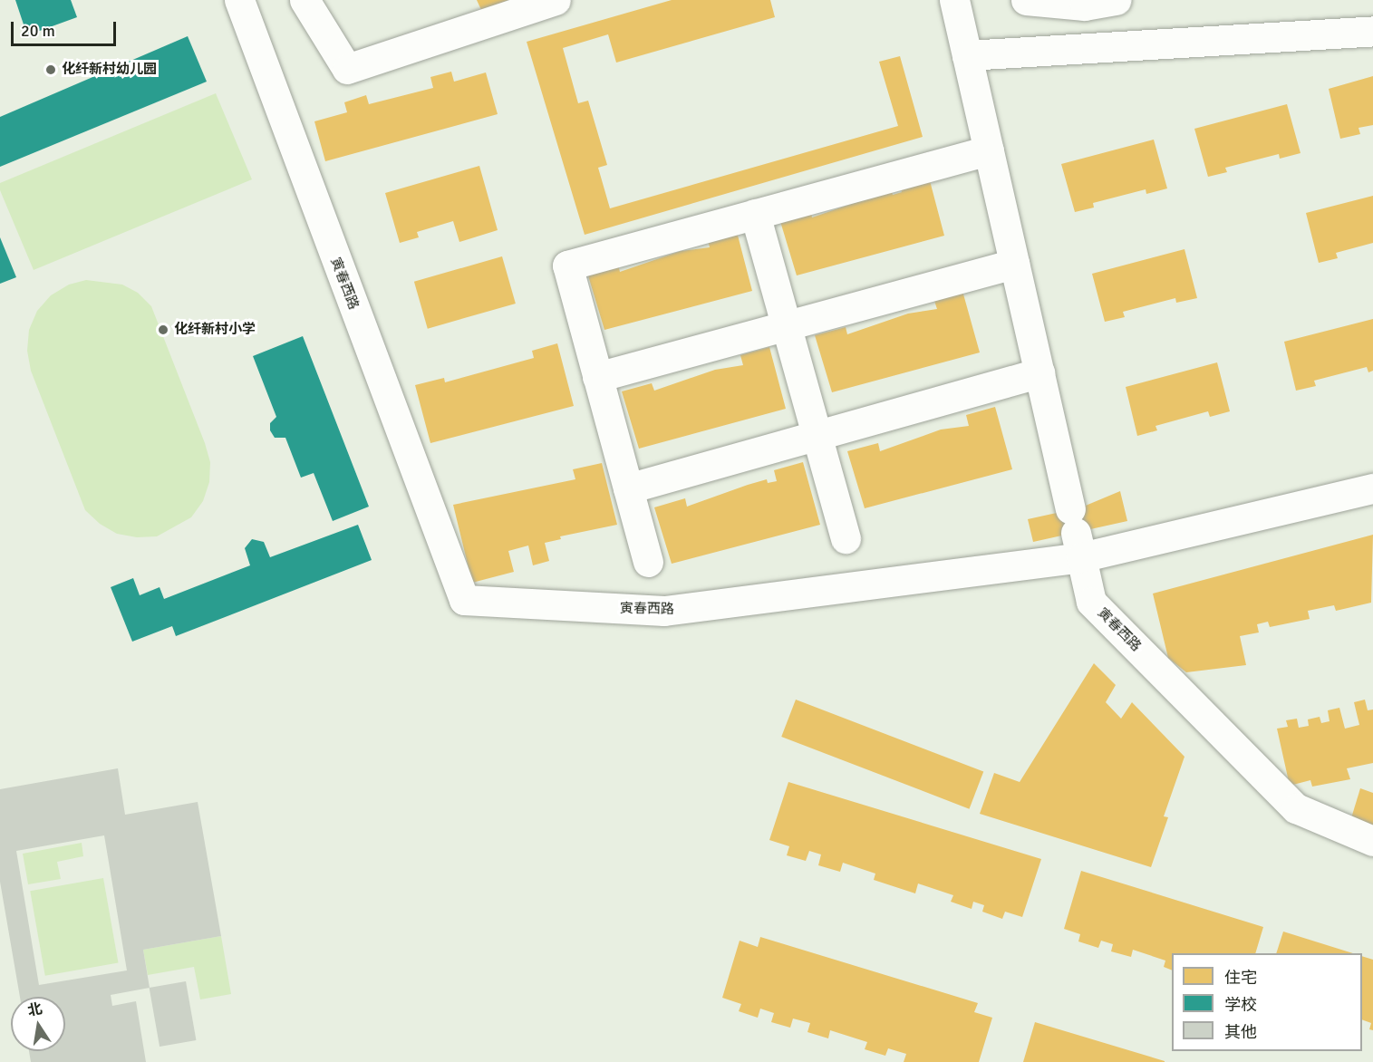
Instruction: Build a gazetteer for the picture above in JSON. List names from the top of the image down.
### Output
{
  "streets": {
    "street": ["寅春西路"]
  },
  "places": ["化纤新村幼儿园", "化纤新村小学"],
  "legend": ["住宅", "学校", "其他"],
  "scale_bar": "20 m",
  "north": "top"
}
